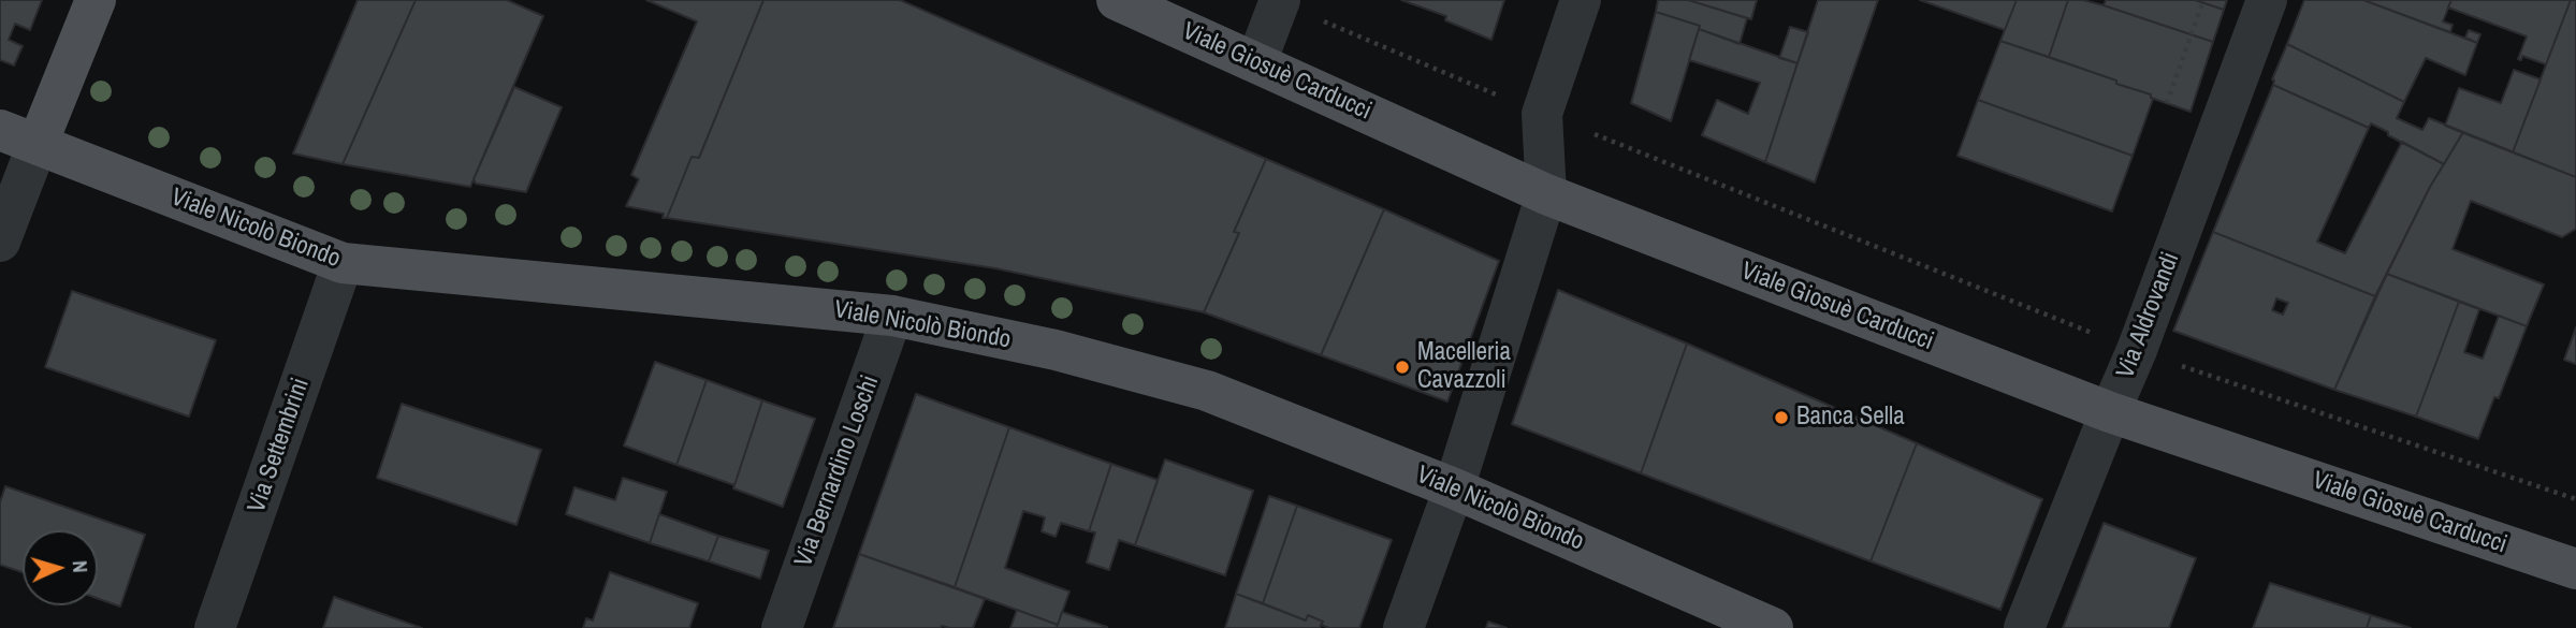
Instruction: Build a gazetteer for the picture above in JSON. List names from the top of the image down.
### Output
{
  "streets": {
    "main road": ["Viale Giosuè Carducci", "Viale Nicolò Biondo"],
    "street": ["Via Aldrovandi", "Via Settembrini", "Via Bernardino Loschi"]
  },
  "crossings": [
    ["Viale Giosuè Carducci", "Via Aldrovandi"],
    ["Viale Nicolò Biondo", "Via Settembrini"],
    ["Viale Nicolò Biondo", "Via Bernardino Loschi"]
  ],
  "places": ["Macelleria Cavazzoli", "Banca Sella"],
  "north": "right"
}
